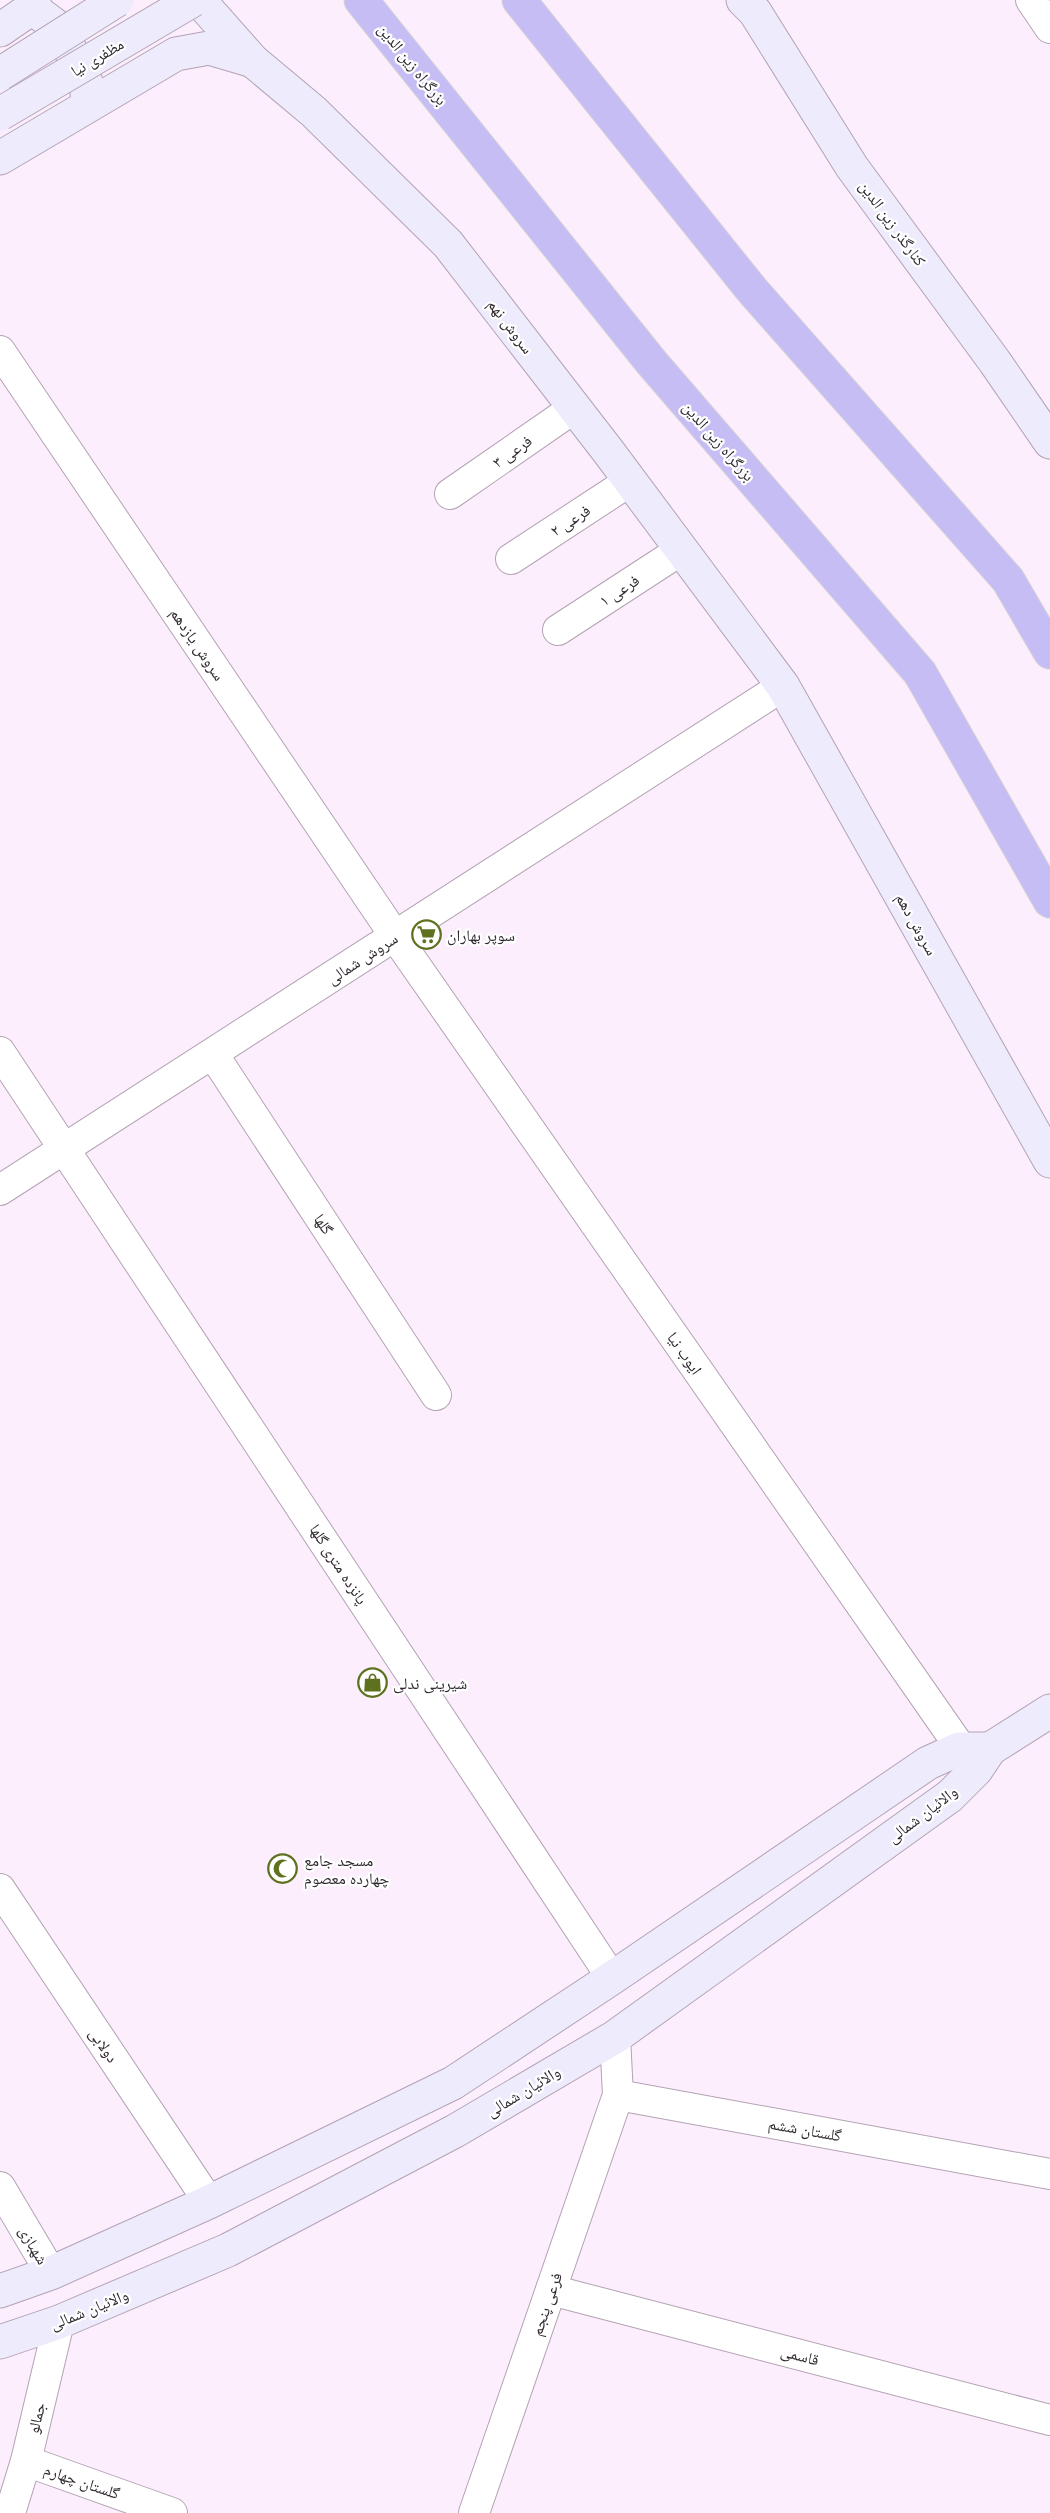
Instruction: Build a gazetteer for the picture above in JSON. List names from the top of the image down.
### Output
{
  "streets": {
    "highway": ["بزرگراه زین الدین"],
    "main road": [
      "مظفری نیا",
      "کنارگذر زین الدین",
      "سروش نهم",
      "سروش دهم",
      "والائیان شمالی"
    ],
    "street": [
      "فرعی ۳",
      "فرعی ۲",
      "فرعی ۱",
      "سروش یازدهم",
      "سروش شمالی",
      "گلها",
      "ایوب نیا",
      "پانزده متری گلها",
      "دولابی",
      "گلستان ششم",
      "شهبازی",
      "فرعی پنجم",
      "قاسمی",
      "جمالو",
      "گلستان چهارم"
    ]
  },
  "crossings": [
    ["سروش نهم", "فرعی ۳"],
    ["سروش نهم", "فرعی ۲"],
    ["سروش نهم", "فرعی ۱"],
    ["سروش نهم", "سروش دهم"],
    ["سروش نهم", "سروش شمالی"],
    ["سروش یازدهم", "سروش شمالی"],
    ["سروش یازدهم", "ایوب نیا"],
    ["سروش دهم", "سروش شمالی"],
    ["سروش شمالی", "گلها"],
    ["سروش شمالی", "ایوب نیا"],
    ["سروش شمالی", "پانزده متری گلها"],
    ["ایوب نیا", "والائیان شمالی"],
    ["پانزده متری گلها", "والائیان شمالی"],
    ["والائیان شمالی", "دولابی"],
    ["والائیان شمالی", "شهبازی"],
    ["والائیان شمالی", "جمالو"],
    ["گلستان ششم", "فرعی پنجم"],
    ["فرعی پنجم", "قاسمی"],
    ["جمالو", "گلستان چهارم"]
  ],
  "places": {
    "supermarket": ["سوپر بهاران"],
    "shop": ["شیرینی ندلی"],
    "mosque": ["مسجد جامع چهارده معصوم"]
  }
}
